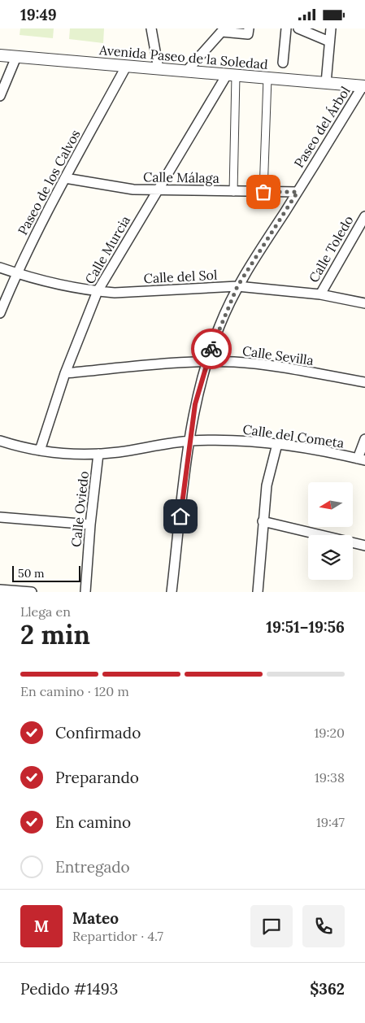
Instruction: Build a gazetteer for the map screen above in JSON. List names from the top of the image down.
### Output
{
  "streets": {
    "street": [
      "Avenida Paseo de la Soledad",
      "Paseo del Árbol",
      "Calle Málaga",
      "Paseo de los Calvos",
      "Calle Toledo",
      "Calle Murcia",
      "Calle del Sol",
      "Calle Sevilla",
      "Calle del Cometa",
      "Calle Oviedo"
    ]
  },
  "crossings": [
    ["Avenida Paseo de la Soledad", "Paseo del Árbol"],
    ["Avenida Paseo de la Soledad", "Paseo de los Calvos"],
    ["Avenida Paseo de la Soledad", "Calle Murcia"],
    ["Paseo del Árbol", "Calle Málaga"],
    ["Paseo del Árbol", "Calle del Sol"],
    ["Paseo del Árbol", "Calle Sevilla"],
    ["Paseo del Árbol", "Calle del Cometa"],
    ["Calle Málaga", "Paseo de los Calvos"],
    ["Calle Málaga", "Calle Murcia"],
    ["Paseo de los Calvos", "Calle del Sol"],
    ["Calle Toledo", "Calle del Sol"],
    ["Calle Murcia", "Calle del Sol"],
    ["Calle Murcia", "Calle Sevilla"],
    ["Calle Murcia", "Calle del Cometa"],
    ["Calle del Cometa", "Calle Oviedo"]
  ],
  "scale_bar": "50 m",
  "north": "left",
  "page": {
    "status": "19:49",
    "scale": "50 m",
    "heading": ["2 min", "Llega en", "19:51–19:56"],
    "panel": [
      "Mateo",
      "Repartidor · 4.7",
      "Pedido #1493",
      "$362"
    ],
    "bar": "En camino · 120 m",
    "list": [
      ["Confirmado", "19:20"],
      ["Preparando", "19:38"],
      ["En camino", "19:47"],
      "Entregado"
    ],
    "round": "M"
  }
}
